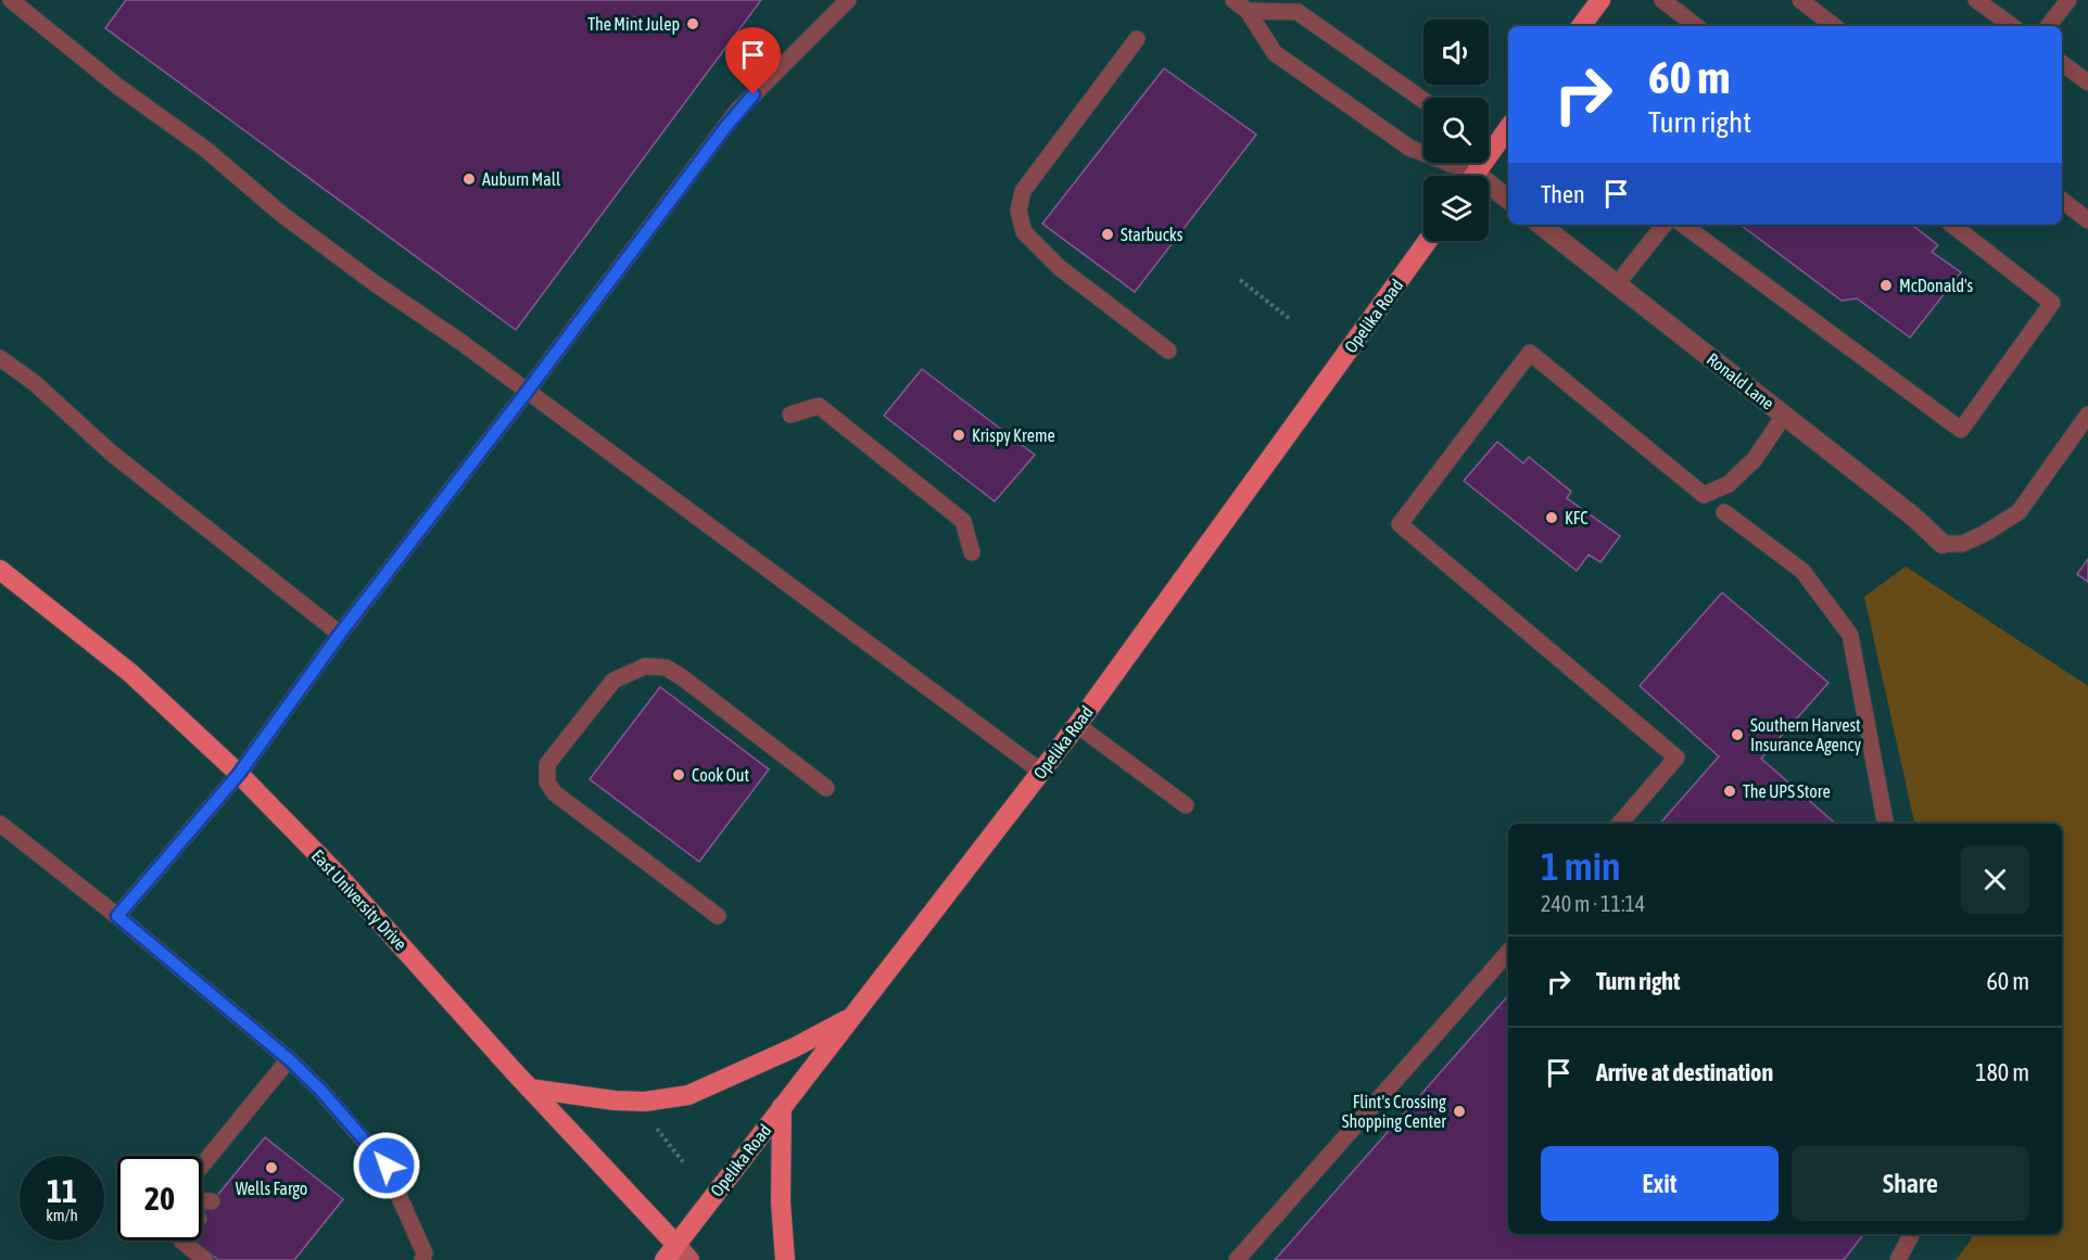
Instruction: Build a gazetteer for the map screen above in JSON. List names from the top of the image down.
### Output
{
  "streets": {
    "main road": ["Opelika Road", "East University Drive"],
    "street": ["Ronald Lane"]
  },
  "crossings": [
    ["Opelika Road", "East University Drive"]
  ],
  "places": [
    "The Mint Julep",
    "Auburn Mall",
    "Starbucks",
    "McDonald's",
    "Krispy Kreme",
    "KFC",
    "Southern Harvest Insurance Agency",
    "Cook Out",
    "The UPS Store",
    "Flint's Crossing Shopping Center",
    "Wells Fargo"
  ],
  "page": {
    "turn": ["60 m", "Turn right"],
    "then": "Then",
    "heading": ["1 min", "240 m · 11:14"],
    "list": [
      {
        "name": "Turn right",
        "value": "60 m"
      },
      {
        "name": "Arrive at destination",
        "value": "180 m"
      }
    ],
    "buttons": ["Exit", "Share"],
    "speed": "11 km/h",
    "limit": "20"
  }
}
